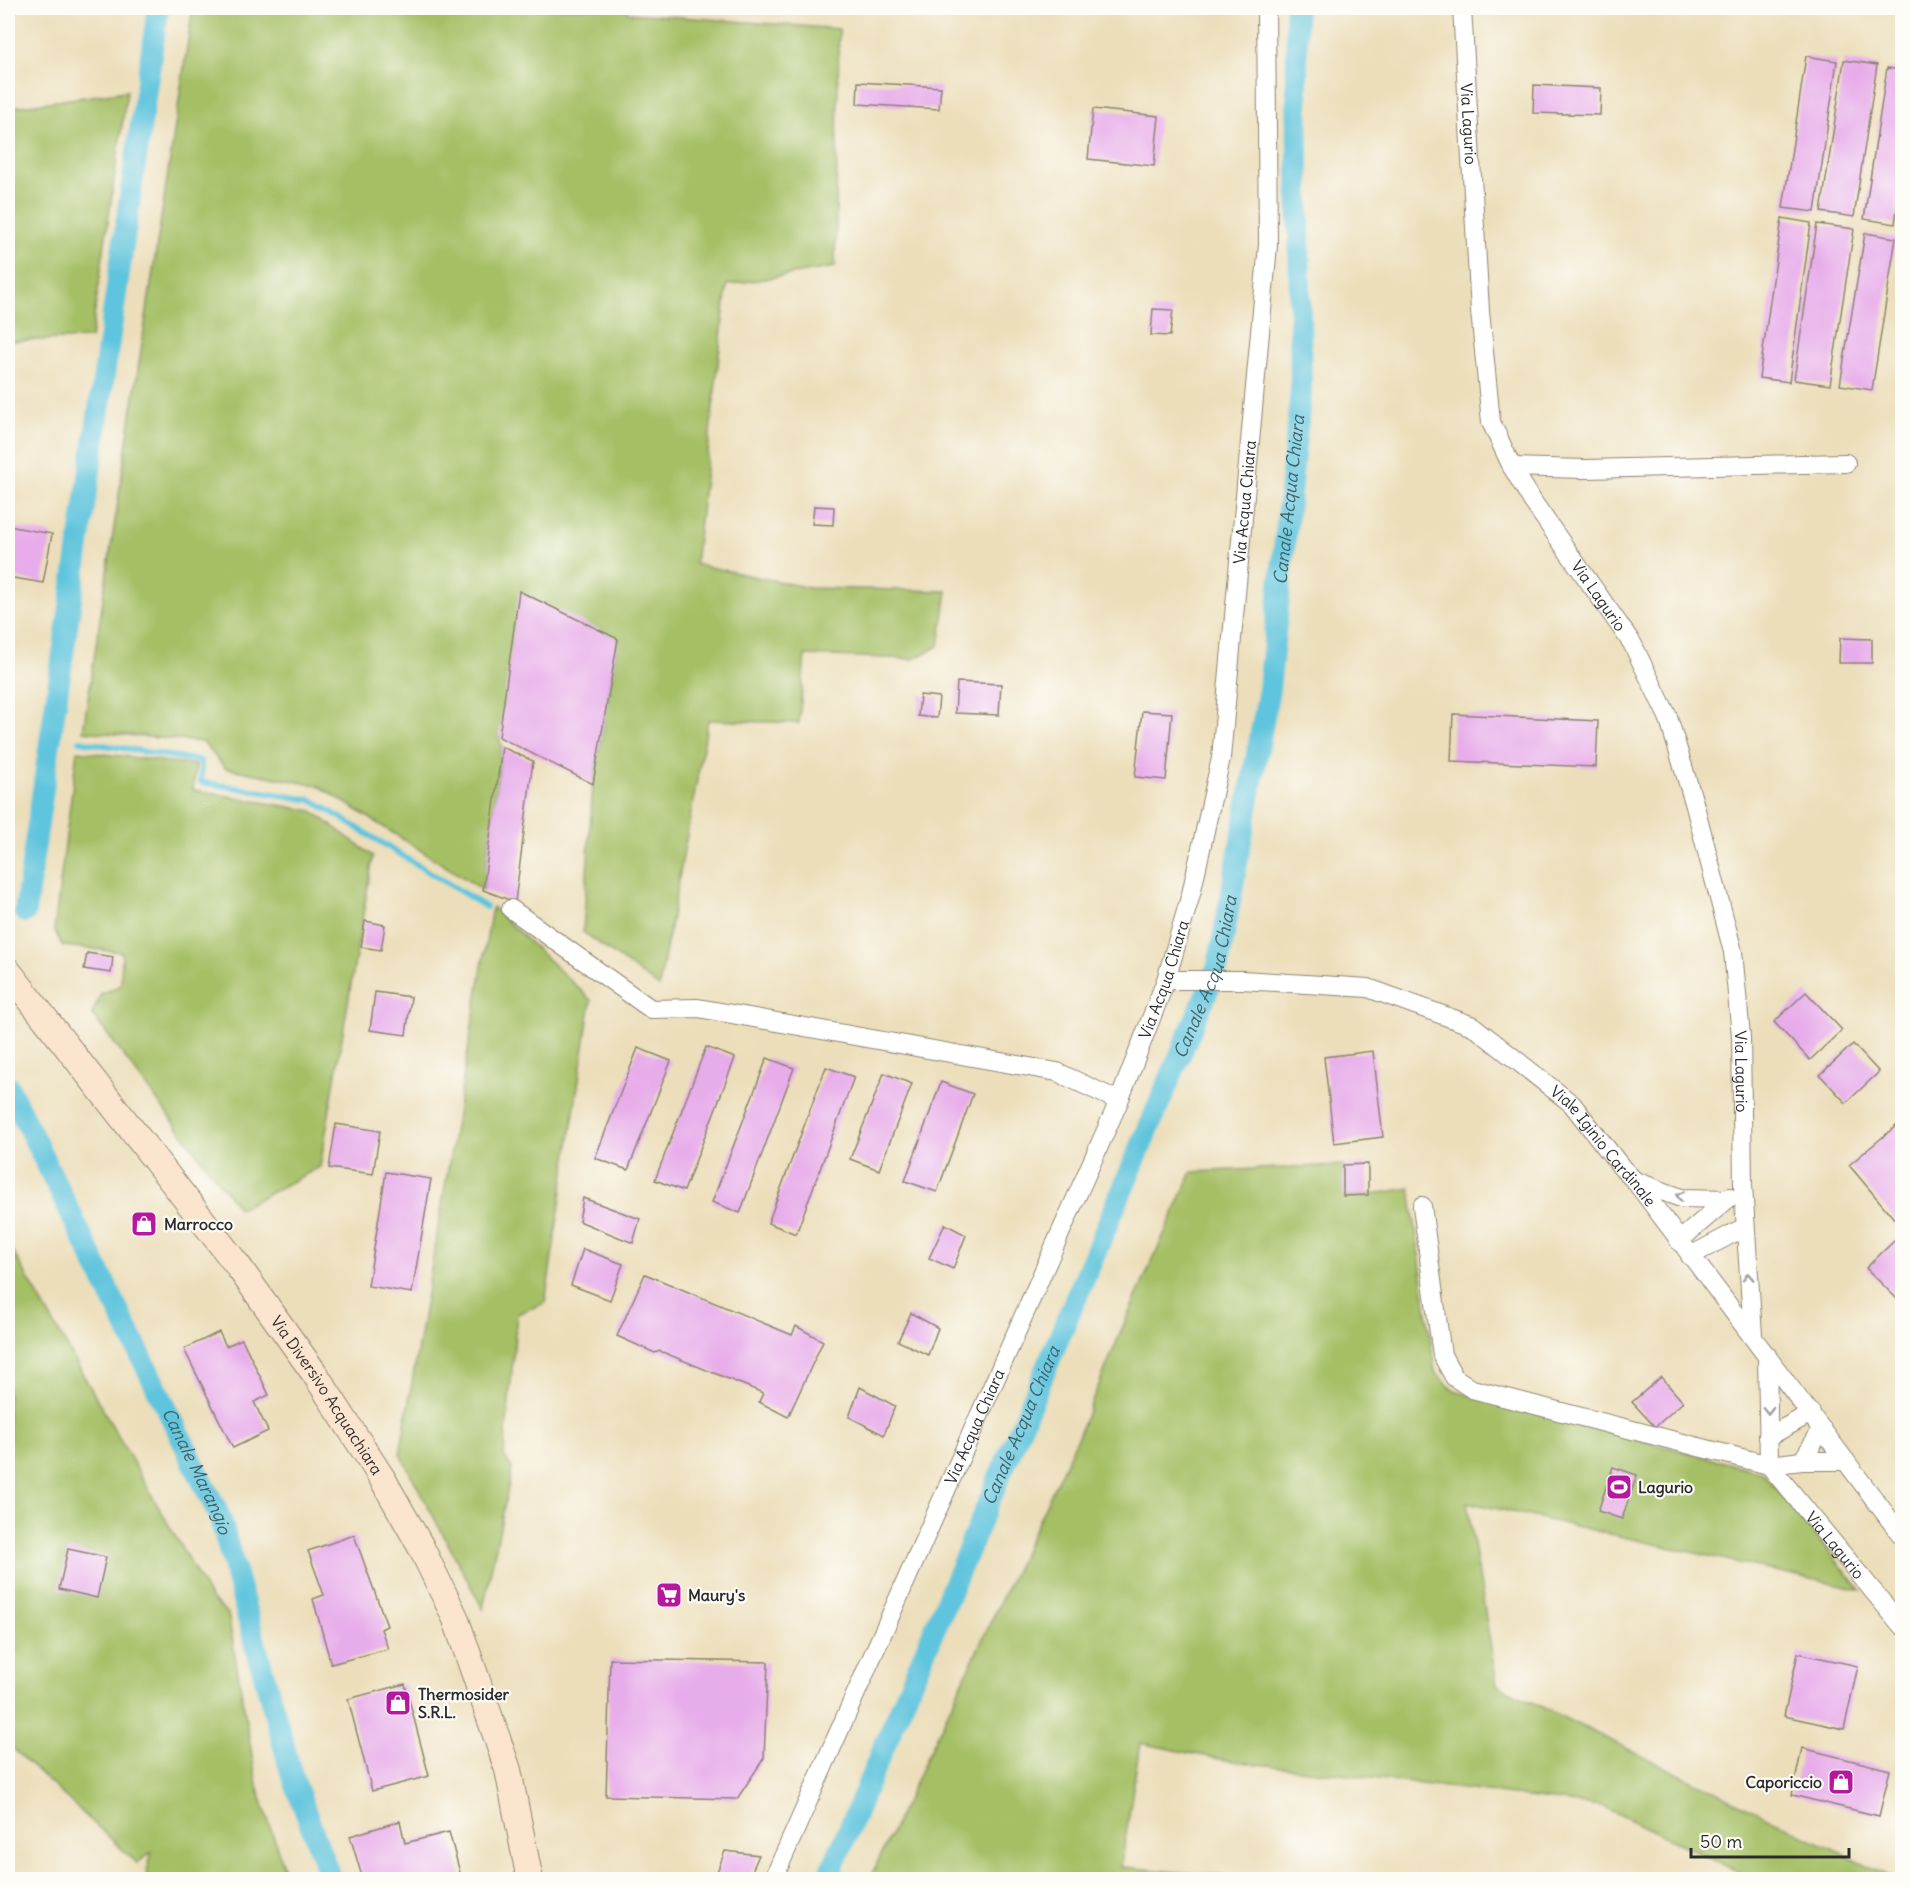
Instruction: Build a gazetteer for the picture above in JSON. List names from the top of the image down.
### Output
{
  "streets": {
    "main road": ["Via Diversivo Acquachiara"],
    "street": ["Via Lagurio", "Via Acqua Chiara", "Viale Iginio Cardinale"]
  },
  "crossings": [
    ["Via Lagurio", "Viale Iginio Cardinale"],
    ["Via Acqua Chiara", "Viale Iginio Cardinale"]
  ],
  "water": ["Canale Acqua Chiara", "Canale Marangio"],
  "places": {
    "shop": ["Marrocco", "Thermosider S.R.L.", "Caporiccio"],
    "sports": ["Lagurio"],
    "supermarket": ["Maury's"]
  },
  "scale_bar": "50 m"
}
